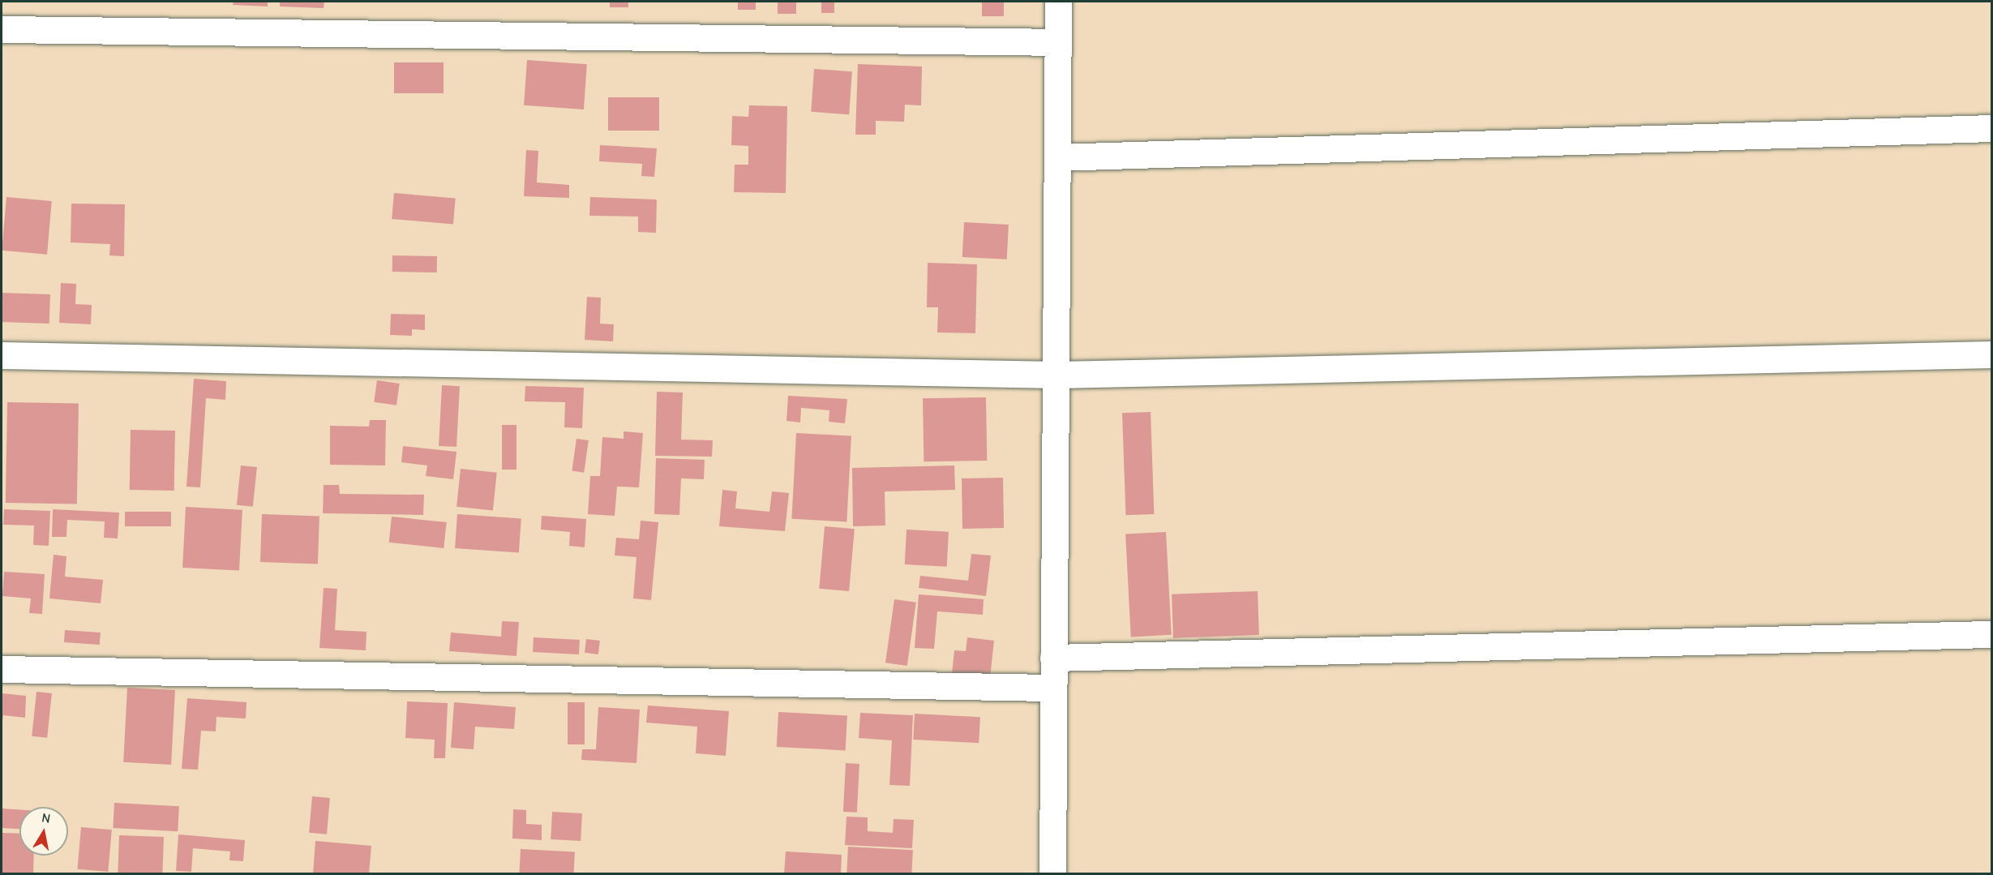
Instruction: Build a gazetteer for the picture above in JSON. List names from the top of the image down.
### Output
{
  "north": "top"
}
